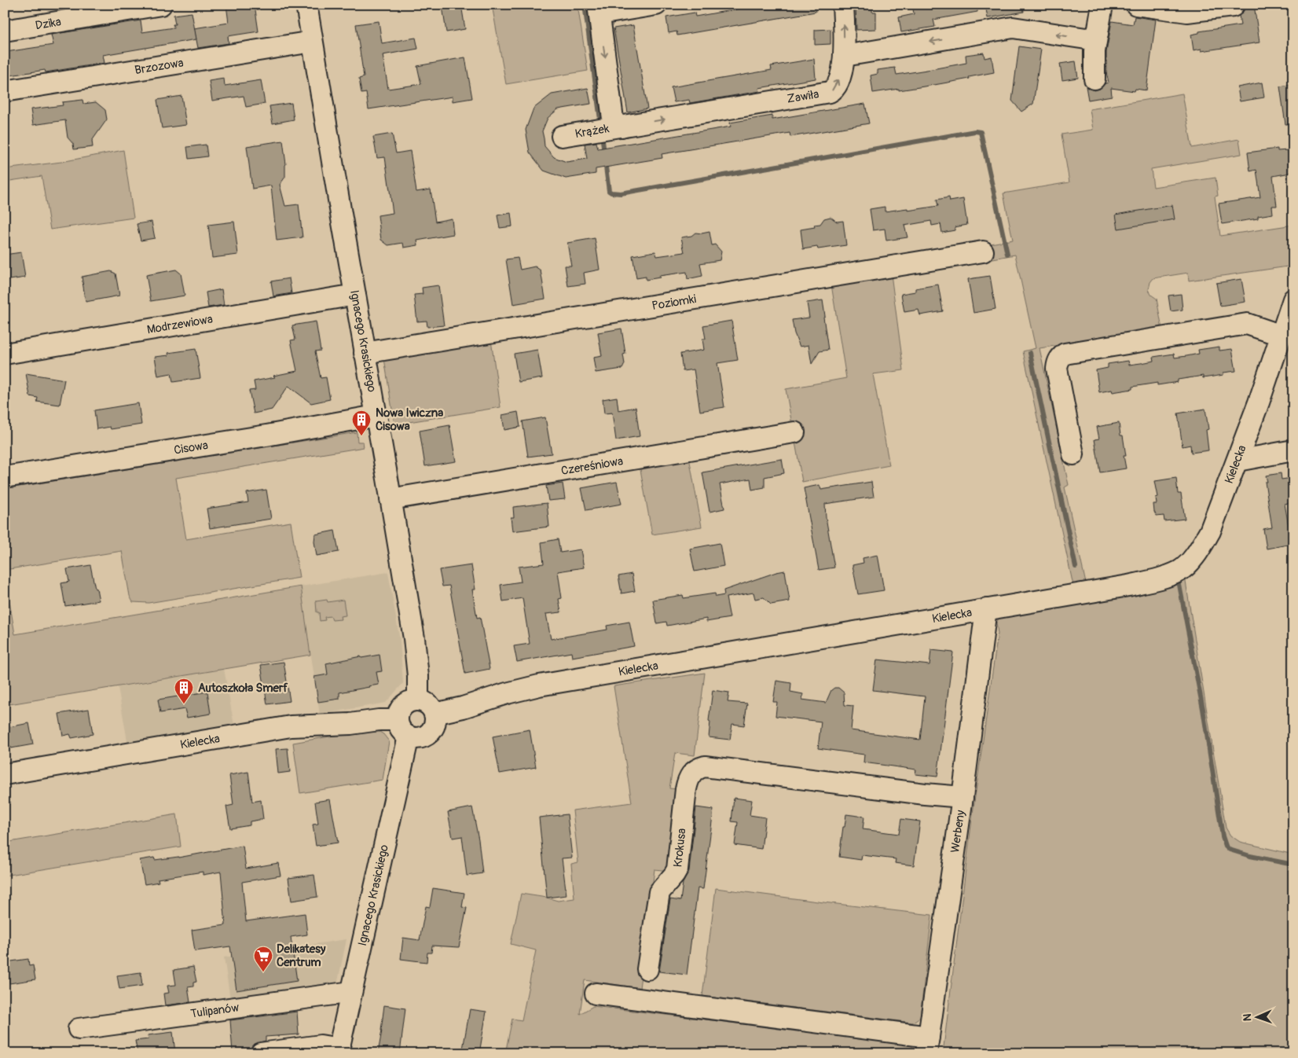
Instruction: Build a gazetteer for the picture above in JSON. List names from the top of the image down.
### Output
{
  "streets": {
    "street": [
      "Dzika",
      "Brzozowa",
      "Zawiła",
      "Krążek",
      "Poziomki",
      "Modrzewiowa",
      "Ignacego Krasickiego",
      "Cisowa",
      "Kielecka",
      "Czereśniowa",
      "Werbeny",
      "Krokusa",
      "Tulipanów"
    ]
  },
  "crossings": [
    ["Brzozowa", "Ignacego Krasickiego"],
    ["Zawiła", "Krążek"],
    ["Poziomki", "Ignacego Krasickiego"],
    ["Modrzewiowa", "Ignacego Krasickiego"],
    ["Ignacego Krasickiego", "Cisowa"],
    ["Ignacego Krasickiego", "Kielecka"],
    ["Ignacego Krasickiego", "Czereśniowa"],
    ["Ignacego Krasickiego", "Tulipanów"],
    ["Kielecka", "Werbeny"],
    ["Werbeny", "Krokusa"]
  ],
  "places": {
    "building": ["Nowa Iwiczna Cisowa", "Autoszkoła Smerf"],
    "supermarket": ["Delikatesy Centrum"]
  },
  "north": "left"
}
